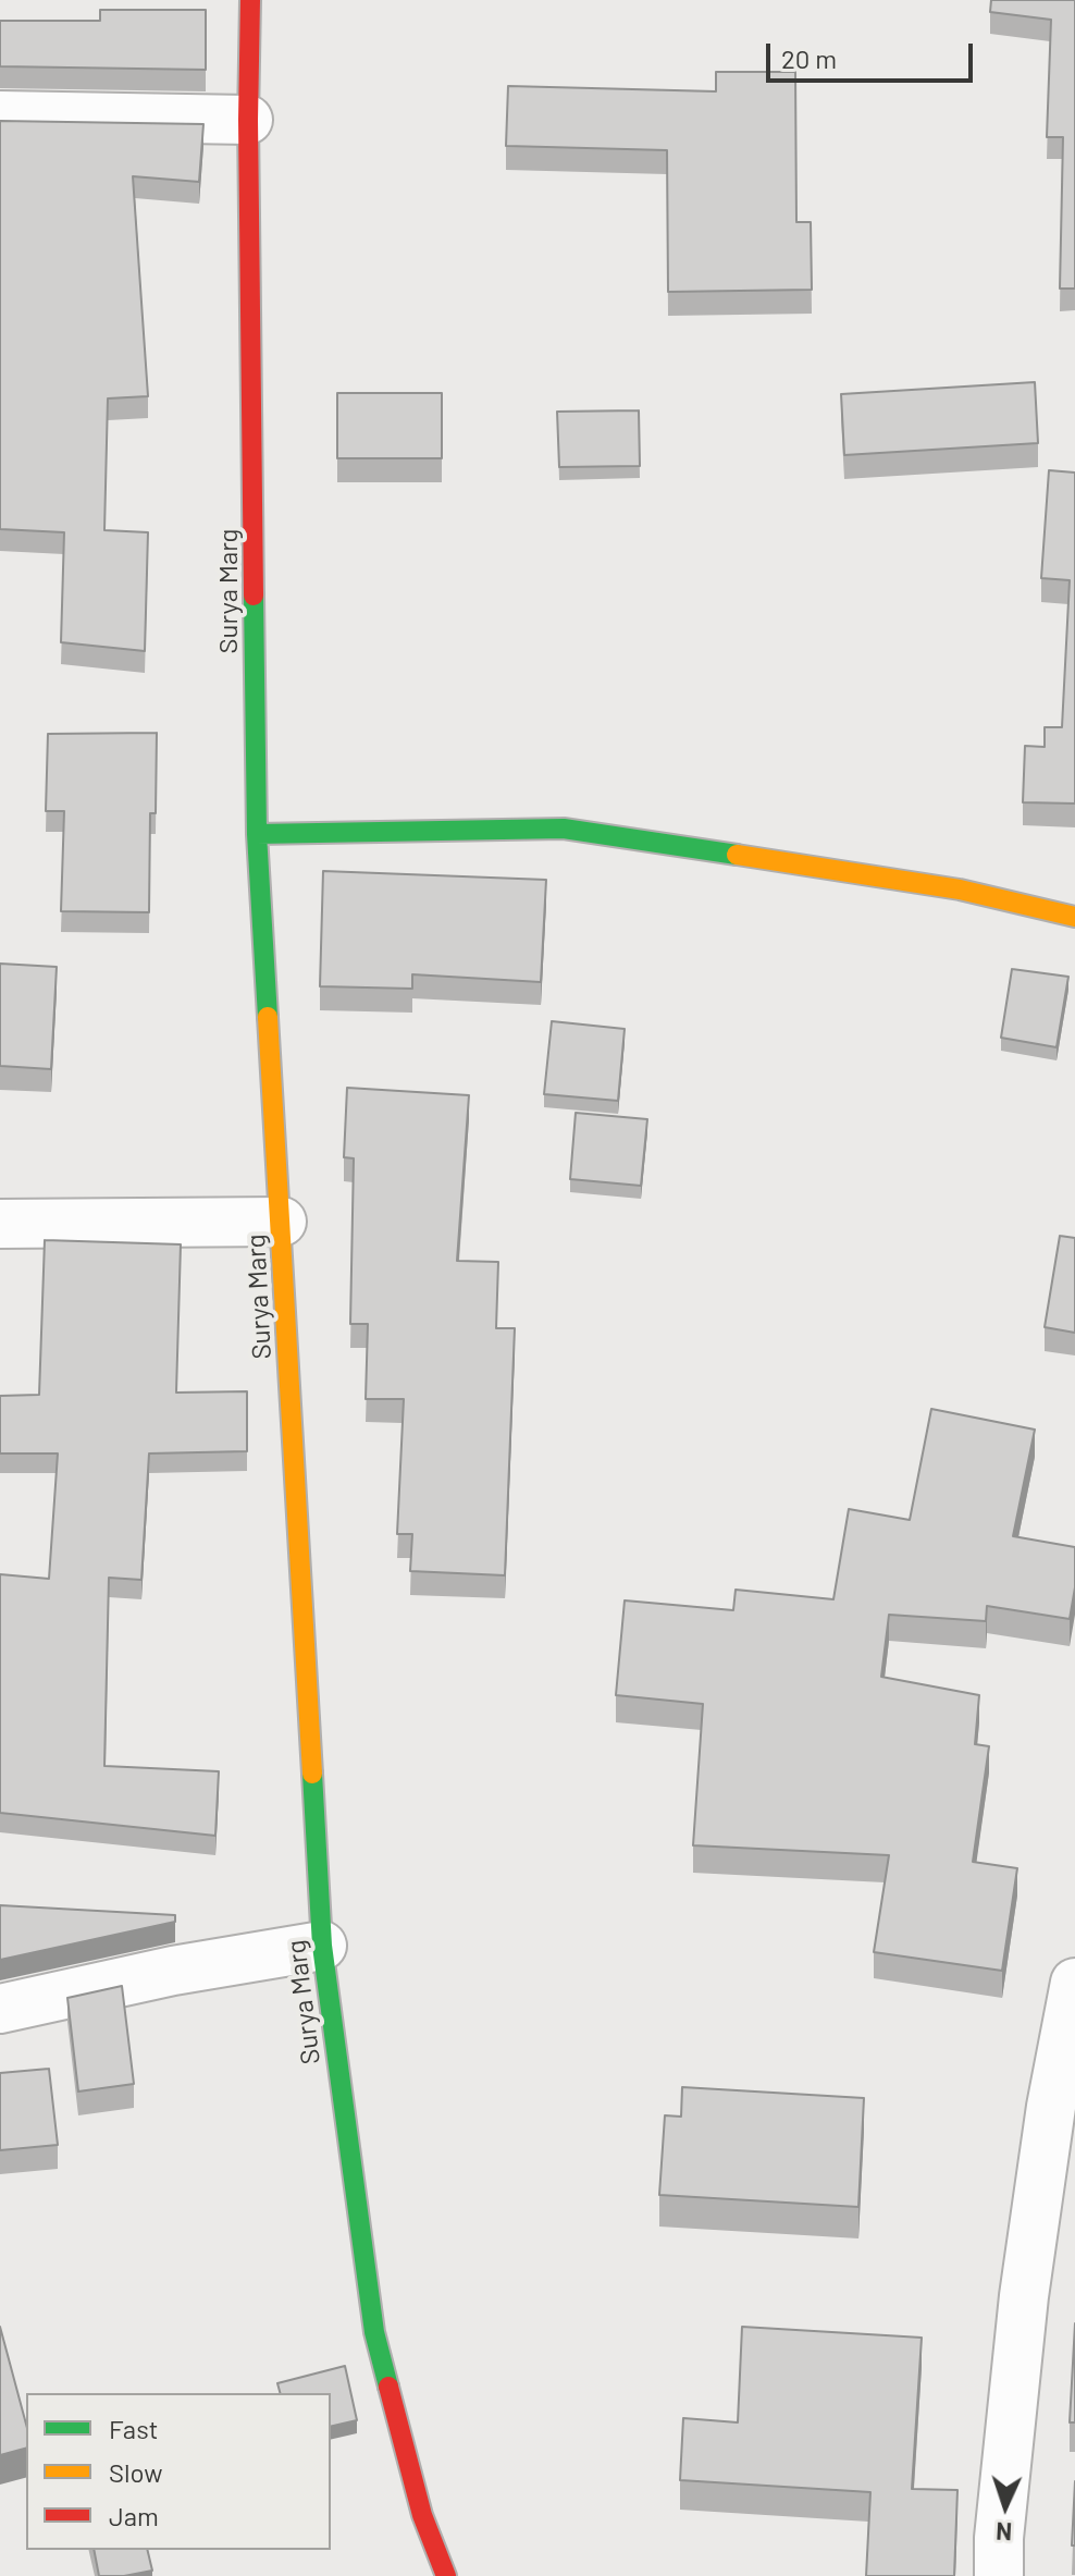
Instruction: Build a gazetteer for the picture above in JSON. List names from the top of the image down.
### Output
{
  "streets": {
    "street": ["Surya Marg"]
  },
  "legend": ["Fast", "Slow", "Jam"],
  "scale_bar": "20 m",
  "north": "bottom"
}
